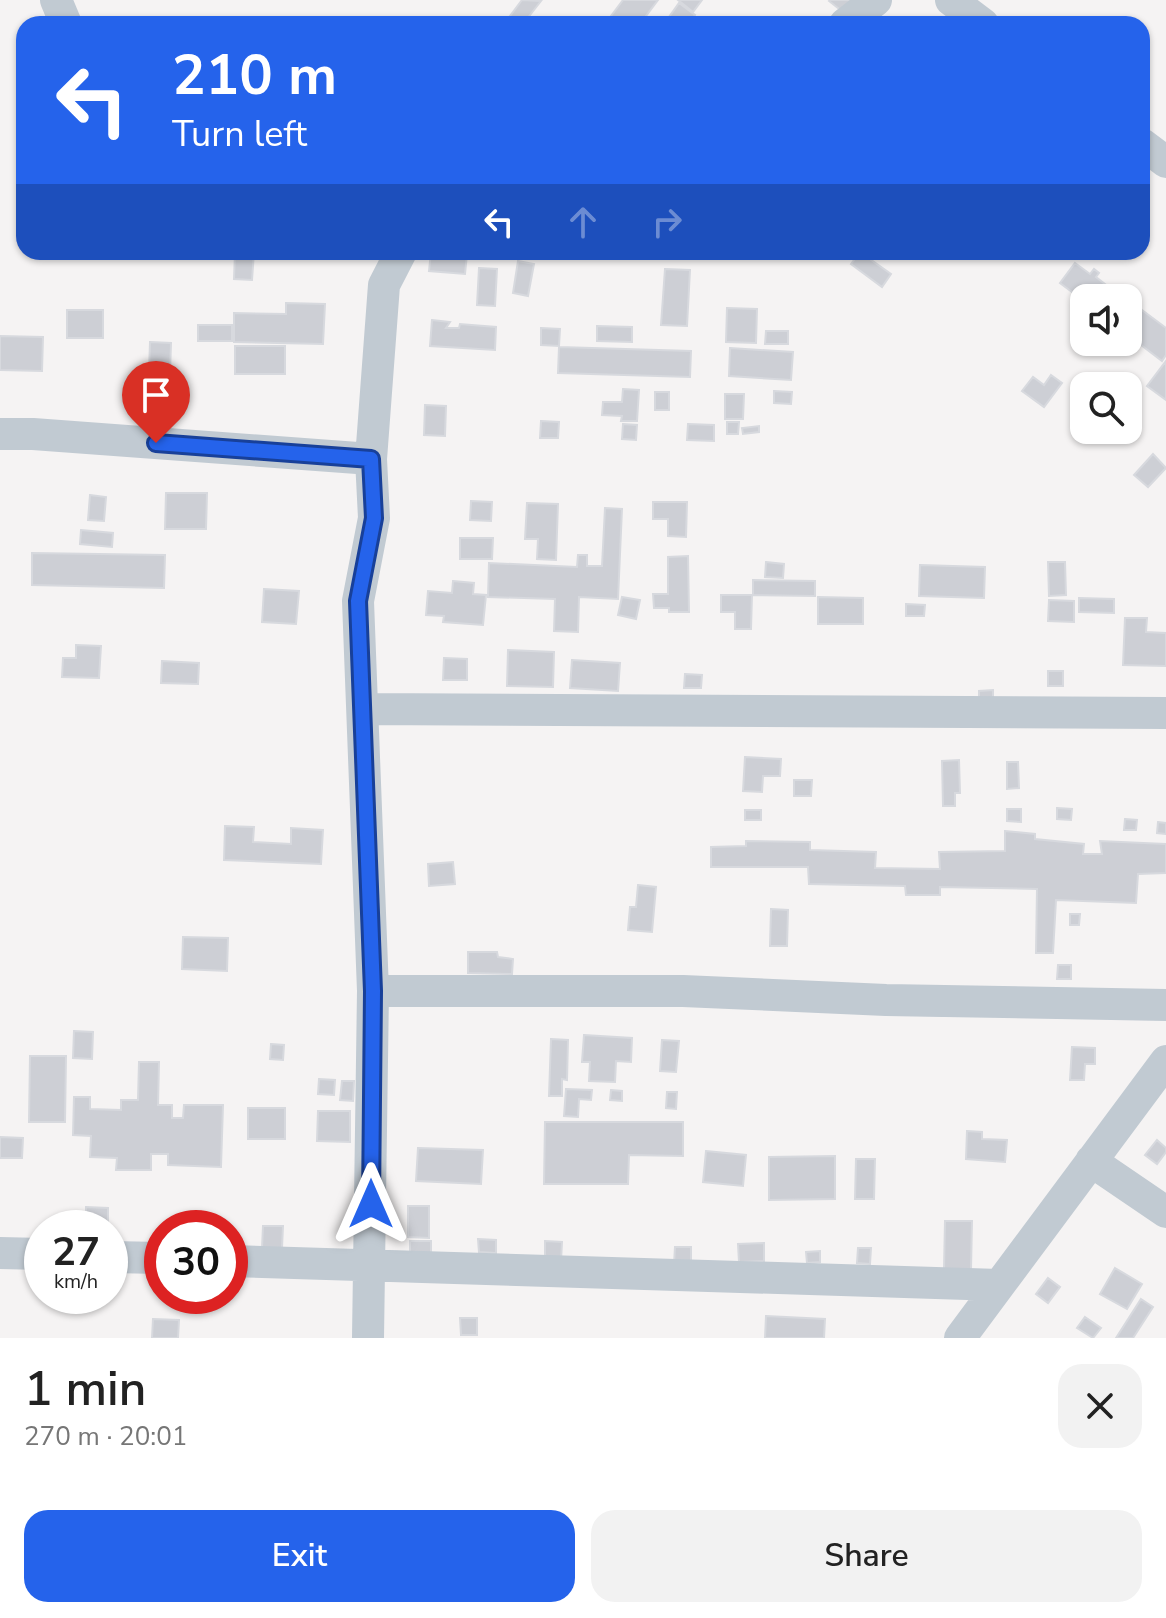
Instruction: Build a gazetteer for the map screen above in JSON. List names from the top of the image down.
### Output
{
  "page": {
    "turn": ["210 m", "Turn left"],
    "speed": "27 km/h",
    "limit": "30",
    "heading": ["1 min", "270 m · 20:01"],
    "buttons": ["Exit", "Share"]
  }
}
